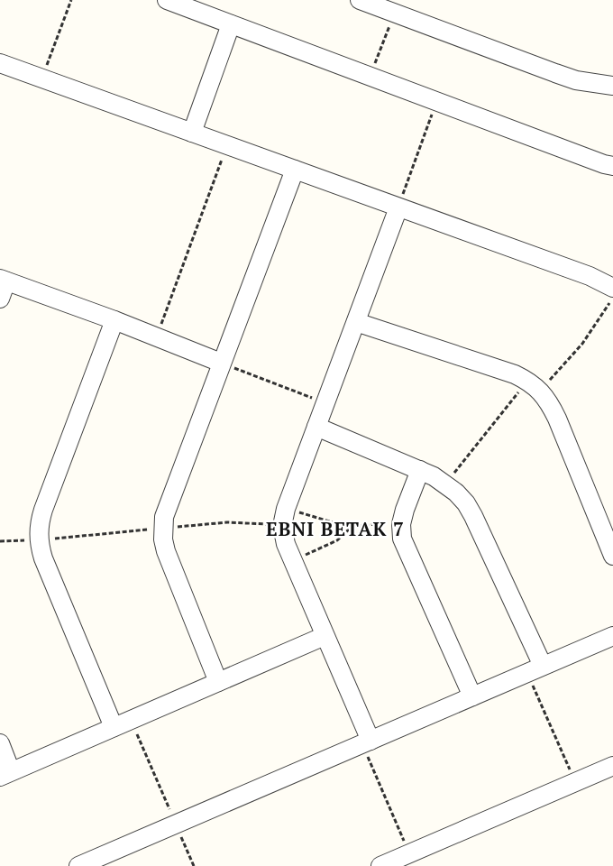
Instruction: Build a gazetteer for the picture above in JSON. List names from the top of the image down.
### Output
{
  "districts": ["EBNI BETAK 7"]
}
